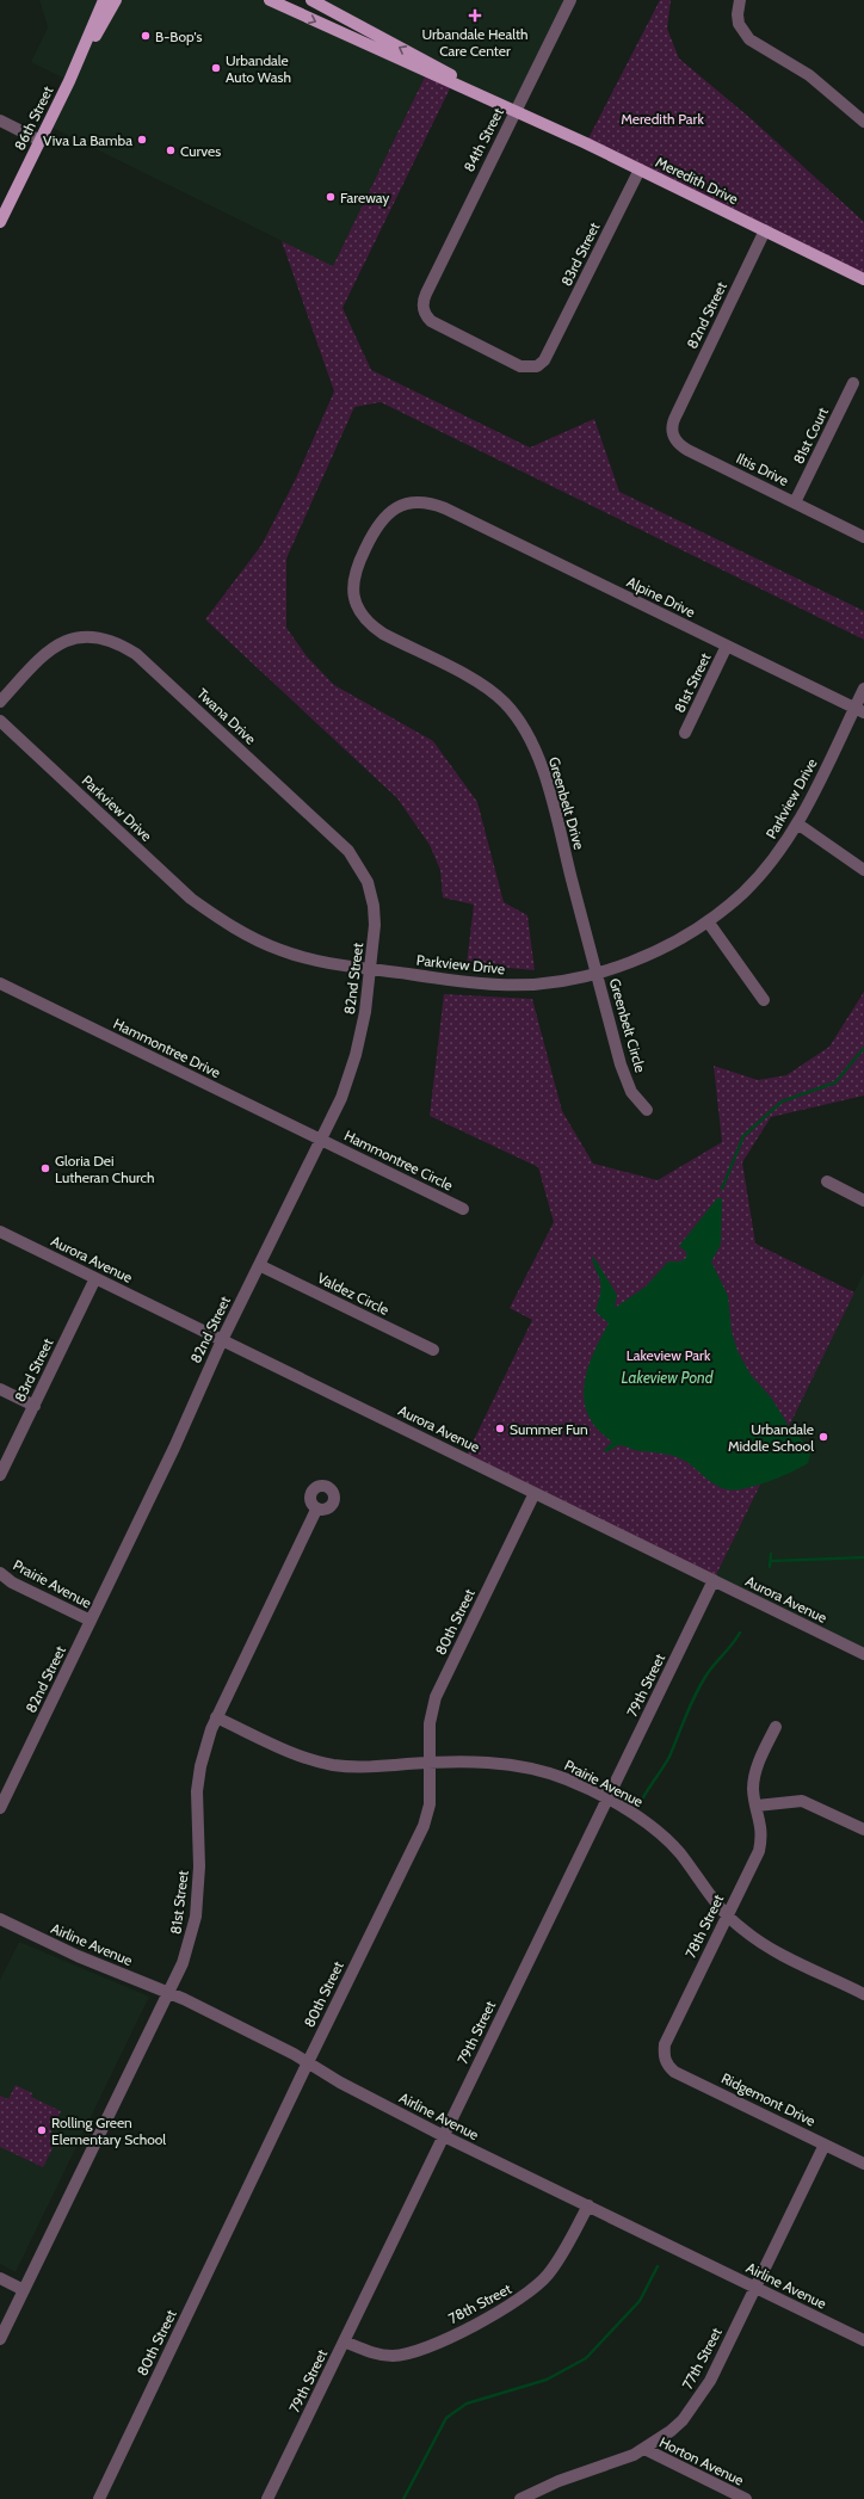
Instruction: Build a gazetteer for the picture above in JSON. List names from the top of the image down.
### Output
{
  "streets": {
    "main road": ["86th Street", "Meredith Drive"],
    "street": [
      "84th Street",
      "83rd Street",
      "82nd Street",
      "81st Court",
      "Iltis Drive",
      "Alpine Drive",
      "81st Street",
      "Twana Drive",
      "Parkview Drive",
      "Greenbelt Drive",
      "Greenbelt Circle",
      "Hammontree Drive",
      "Hammontree Circle",
      "Aurora Avenue",
      "Valdez Circle",
      "Prairie Avenue",
      "80th Street",
      "79th Street",
      "78th Street",
      "Airline Avenue",
      "Ridgemont Drive",
      "77th Street",
      "Horton Avenue"
    ]
  },
  "crossings": [
    ["84th Street", "Meredith Drive"],
    ["84th Street", "83rd Street"],
    ["Meredith Drive", "83rd Street"],
    ["Meredith Drive", "82nd Street"],
    ["83rd Street", "Aurora Avenue"],
    ["82nd Street", "Iltis Drive"],
    ["82nd Street", "Twana Drive"],
    ["82nd Street", "Parkview Drive"],
    ["82nd Street", "Hammontree Drive"],
    ["82nd Street", "Hammontree Circle"],
    ["82nd Street", "Aurora Avenue"],
    ["82nd Street", "Valdez Circle"],
    ["82nd Street", "Prairie Avenue"],
    ["81st Court", "Iltis Drive"],
    ["Alpine Drive", "81st Street"],
    ["Alpine Drive", "Parkview Drive"],
    ["Alpine Drive", "Greenbelt Drive"],
    ["81st Street", "Prairie Avenue"],
    ["81st Street", "Airline Avenue"],
    ["Parkview Drive", "Greenbelt Drive"],
    ["Parkview Drive", "Greenbelt Circle"],
    ["Greenbelt Drive", "Greenbelt Circle"],
    ["Hammontree Drive", "Hammontree Circle"],
    ["Aurora Avenue", "80th Street"],
    ["Aurora Avenue", "79th Street"],
    ["Prairie Avenue", "80th Street"],
    ["Prairie Avenue", "79th Street"],
    ["Prairie Avenue", "78th Street"],
    ["80th Street", "Airline Avenue"],
    ["79th Street", "78th Street"],
    ["79th Street", "Airline Avenue"],
    ["78th Street", "Airline Avenue"],
    ["78th Street", "Ridgemont Drive"],
    ["Airline Avenue", "77th Street"],
    ["Ridgemont Drive", "77th Street"],
    ["77th Street", "Horton Avenue"]
  ],
  "water": ["Lakeview Pond"],
  "parks": ["Meredith Park", "Lakeview Park"],
  "places": {
    "health": ["Urbandale Health Care Center"],
    "other": [
      "B-Bop's",
      "Urbandale Auto Wash",
      "Viva La Bamba",
      "Curves",
      "Fareway",
      "Gloria Dei Lutheran Church",
      "Summer Fun",
      "Urbandale Middle School",
      "Rolling Green Elementary School"
    ]
  }
}
